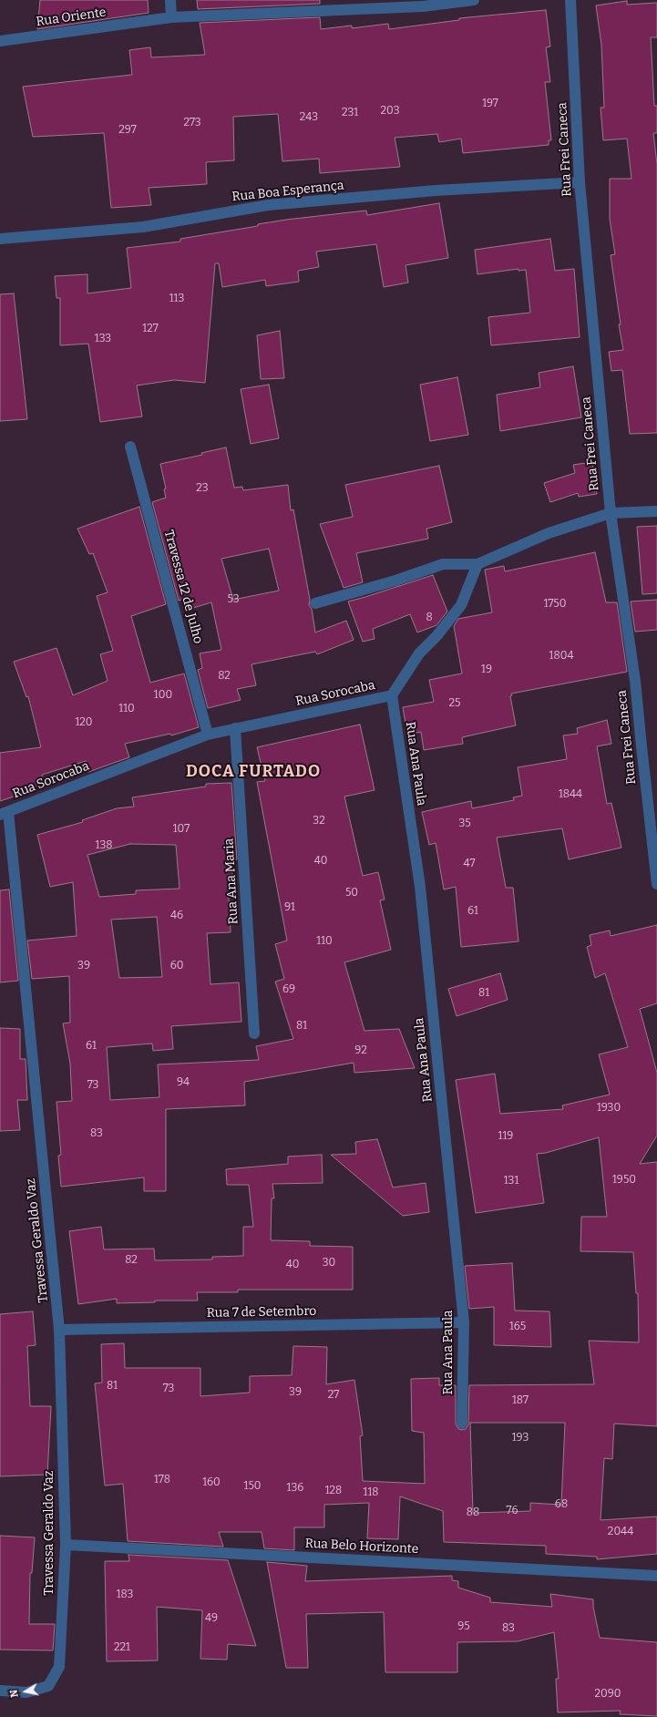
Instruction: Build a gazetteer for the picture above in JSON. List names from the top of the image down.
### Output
{
  "streets": {
    "street": [
      "Rua Oriente",
      "Rua Frei Caneca",
      "Rua Boa Esperança",
      "Travessa 12 de Julho",
      "Rua Sorocaba",
      "Rua Ana Paula",
      "Rua Ana Maria",
      "Travessa Geraldo Vaz",
      "Rua 7 de Setembro",
      "Rua Belo Horizonte"
    ]
  },
  "crossings": [
    ["Rua Frei Caneca", "Rua Boa Esperança"],
    ["Travessa 12 de Julho", "Rua Sorocaba"],
    ["Rua Sorocaba", "Rua Ana Paula"],
    ["Rua Sorocaba", "Rua Ana Maria"],
    ["Rua Sorocaba", "Travessa Geraldo Vaz"],
    ["Rua Ana Paula", "Rua 7 de Setembro"],
    ["Travessa Geraldo Vaz", "Rua 7 de Setembro"],
    ["Travessa Geraldo Vaz", "Rua Belo Horizonte"]
  ],
  "districts": ["DOCA FURTADO"],
  "house_numbers": [
    "197",
    "203",
    "231",
    "243",
    "273",
    "297",
    "113",
    "127",
    "133",
    "23",
    "53",
    "1750",
    "8",
    "1804",
    "19",
    "82",
    "100",
    "25",
    "110",
    "120",
    "1844",
    "32",
    "35",
    "107",
    "138",
    "40",
    "47",
    "50",
    "91",
    "61",
    "46",
    "110",
    "39",
    "60",
    "69",
    "81",
    "81",
    "61",
    "92",
    "94",
    "73",
    "1930",
    "83",
    "119",
    "1950",
    "131",
    "82",
    "30",
    "40",
    "165",
    "81",
    "73",
    "39",
    "27",
    "187",
    "193",
    "178",
    "160",
    "150",
    "136",
    "128",
    "118",
    "68",
    "76",
    "88",
    "2044",
    "183",
    "49",
    "95",
    "83",
    "221",
    "2090"
  ],
  "north": "left"
}
